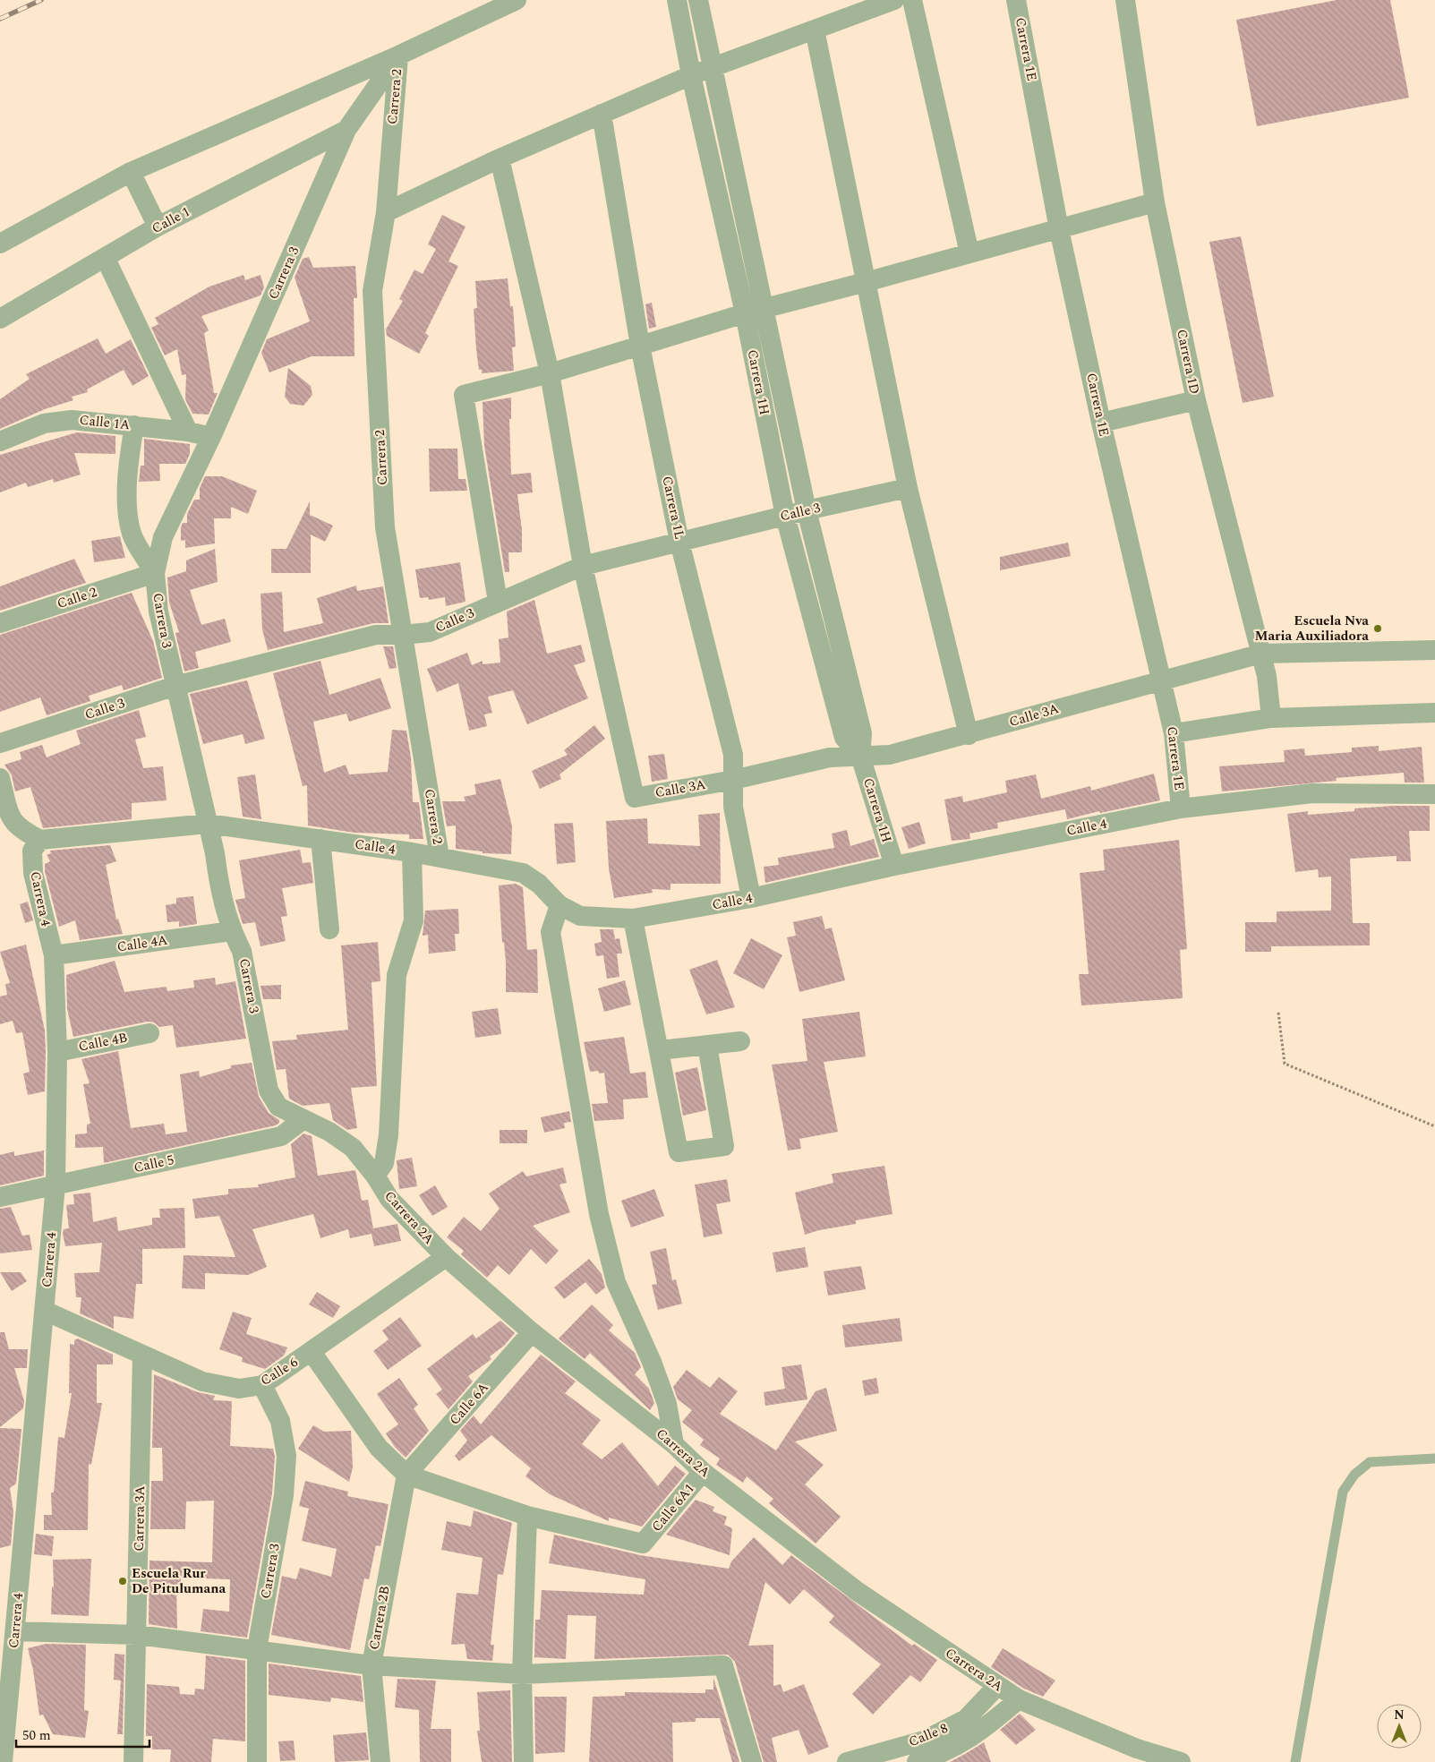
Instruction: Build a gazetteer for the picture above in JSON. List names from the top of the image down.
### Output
{
  "streets": {
    "street": [
      "Carrera 1E",
      "Carrera 2",
      "Calle 1",
      "Carrera 3",
      "Carrera 1D",
      "Carrera 1H",
      "Calle 1A",
      "Carrera 1L",
      "Calle 3",
      "Calle 2",
      "Calle 3A",
      "Calle 4",
      "Carrera 4",
      "Calle 4A",
      "Calle 4B",
      "Calle 5",
      "Carrera 2A",
      "Calle 6",
      "Calle 6A",
      "Calle 6A1",
      "Carrera 3A",
      "Carrera 2B",
      "Calle 8"
    ]
  },
  "crossings": [
    ["Carrera 1E", "Calle 3A"],
    ["Carrera 1E", "Calle 4"],
    ["Carrera 2", "Carrera 3"],
    ["Carrera 2", "Calle 3"],
    ["Carrera 2", "Calle 4"],
    ["Carrera 2", "Carrera 2A"],
    ["Calle 1", "Carrera 3"],
    ["Carrera 3", "Calle 1A"],
    ["Carrera 3", "Calle 3"],
    ["Carrera 3", "Calle 2"],
    ["Carrera 3", "Calle 4"],
    ["Carrera 3", "Calle 4A"],
    ["Carrera 3", "Calle 5"],
    ["Carrera 3", "Carrera 2A"],
    ["Carrera 3", "Calle 6"],
    ["Carrera 1D", "Calle 3A"],
    ["Carrera 1H", "Calle 3"],
    ["Carrera 1H", "Calle 3A"],
    ["Carrera 1H", "Calle 4"],
    ["Carrera 1L", "Calle 3"],
    ["Carrera 1L", "Calle 3A"],
    ["Carrera 1L", "Calle 4"],
    ["Calle 3", "Calle 3A"],
    ["Calle 4", "Carrera 4"],
    ["Carrera 4", "Calle 4A"],
    ["Carrera 4", "Calle 4B"],
    ["Carrera 4", "Calle 5"],
    ["Carrera 4", "Calle 6"],
    ["Carrera 2A", "Calle 6"],
    ["Carrera 2A", "Calle 6A"],
    ["Carrera 2A", "Calle 6A1"],
    ["Carrera 2A", "Calle 8"],
    ["Calle 6", "Carrera 3A"],
    ["Calle 6A", "Carrera 2B"]
  ],
  "places": ["Escuela Nva Maria Auxiliadora", "Escuela Rur De Pitulumana"],
  "scale_bar": "50 m",
  "north": "top"
}
